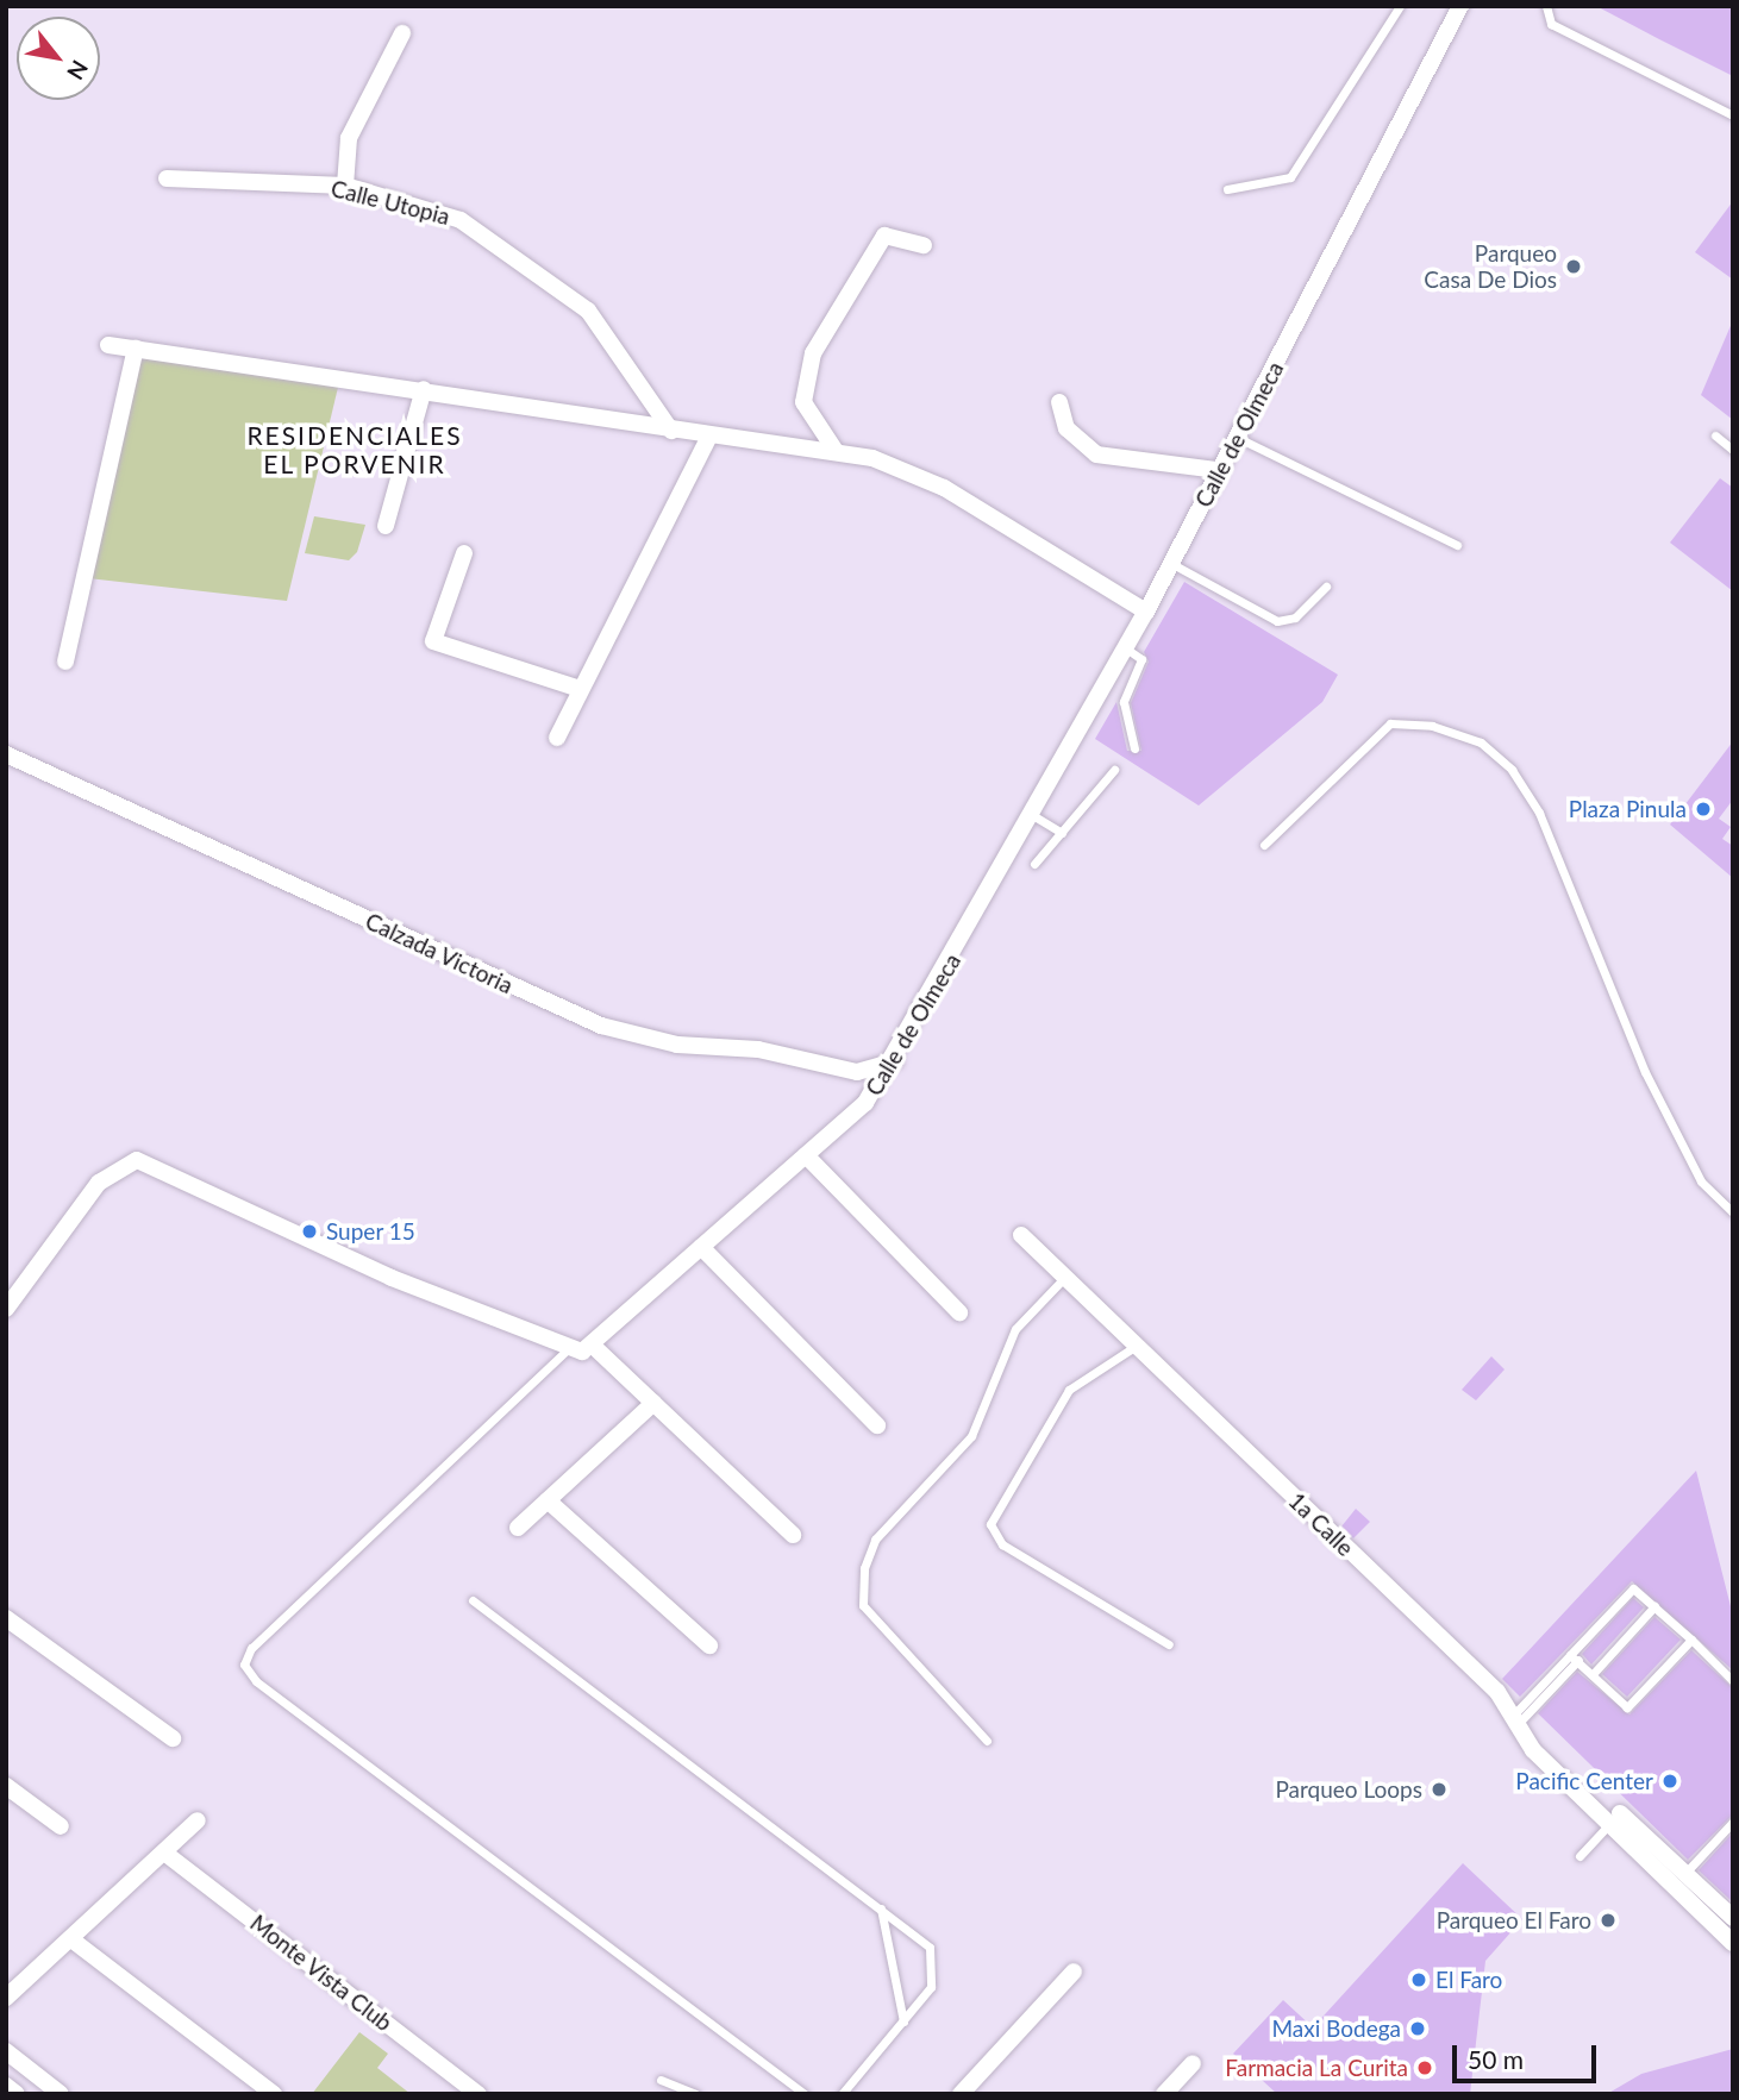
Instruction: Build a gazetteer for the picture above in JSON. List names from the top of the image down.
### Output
{
  "streets": {
    "street": [
      "Calle Utopia",
      "Calle de Olmeca",
      "Calzada Victoria",
      "1a Calle",
      "Monte Vista Club"
    ]
  },
  "crossings": [
    ["Calle de Olmeca", "Calzada Victoria"]
  ],
  "districts": ["RESIDENCIALES EL PORVENIR"],
  "places": [
    "Parqueo Casa De Dios",
    "Plaza Pinula",
    "Super 15",
    "Pacific Center",
    "Parqueo Loops",
    "Parqueo El Faro",
    "El Faro",
    "Maxi Bodega",
    "Farmacia La Curita"
  ],
  "scale_bar": "50 m",
  "north": "bottom right"
}
